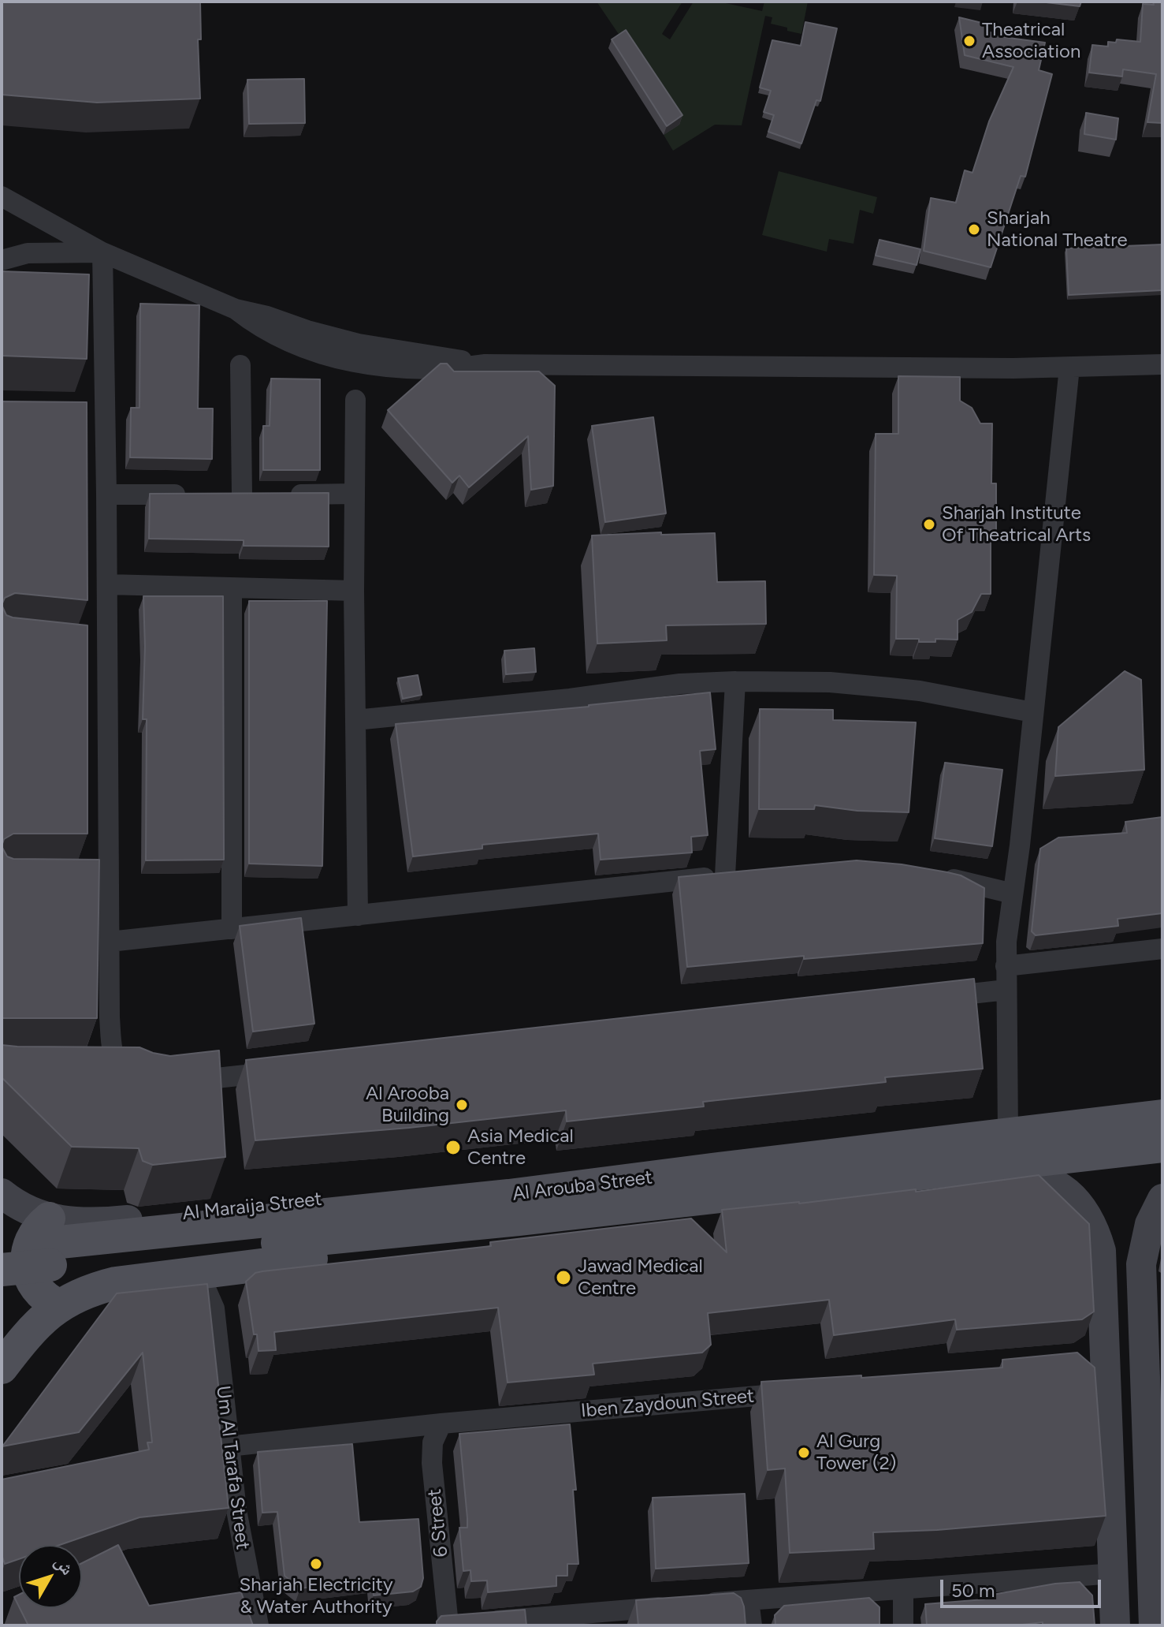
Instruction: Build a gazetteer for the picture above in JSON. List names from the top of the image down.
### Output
{
  "streets": {
    "main road": ["Al Arouba Street"],
    "street": [
      "Al Maraija Street",
      "Iben Zaydoun Street",
      "Um Al Tarafa Street",
      "6 Street"
    ]
  },
  "crossings": [
    ["Al Arouba Street", "Al Maraija Street"],
    ["Iben Zaydoun Street", "Um Al Tarafa Street"],
    ["Iben Zaydoun Street", "6 Street"]
  ],
  "places": [
    "Theatrical Association",
    "Sharjah National Theatre",
    "Sharjah Institute Of Theatrical Arts",
    "Al Arooba Building",
    "Asia Medical Centre",
    "Jawad Medical Centre",
    "Al Gurg Tower (2)",
    "Sharjah Electricity & Water Authority"
  ],
  "scale_bar": "50 m",
  "north": "top right"
}
